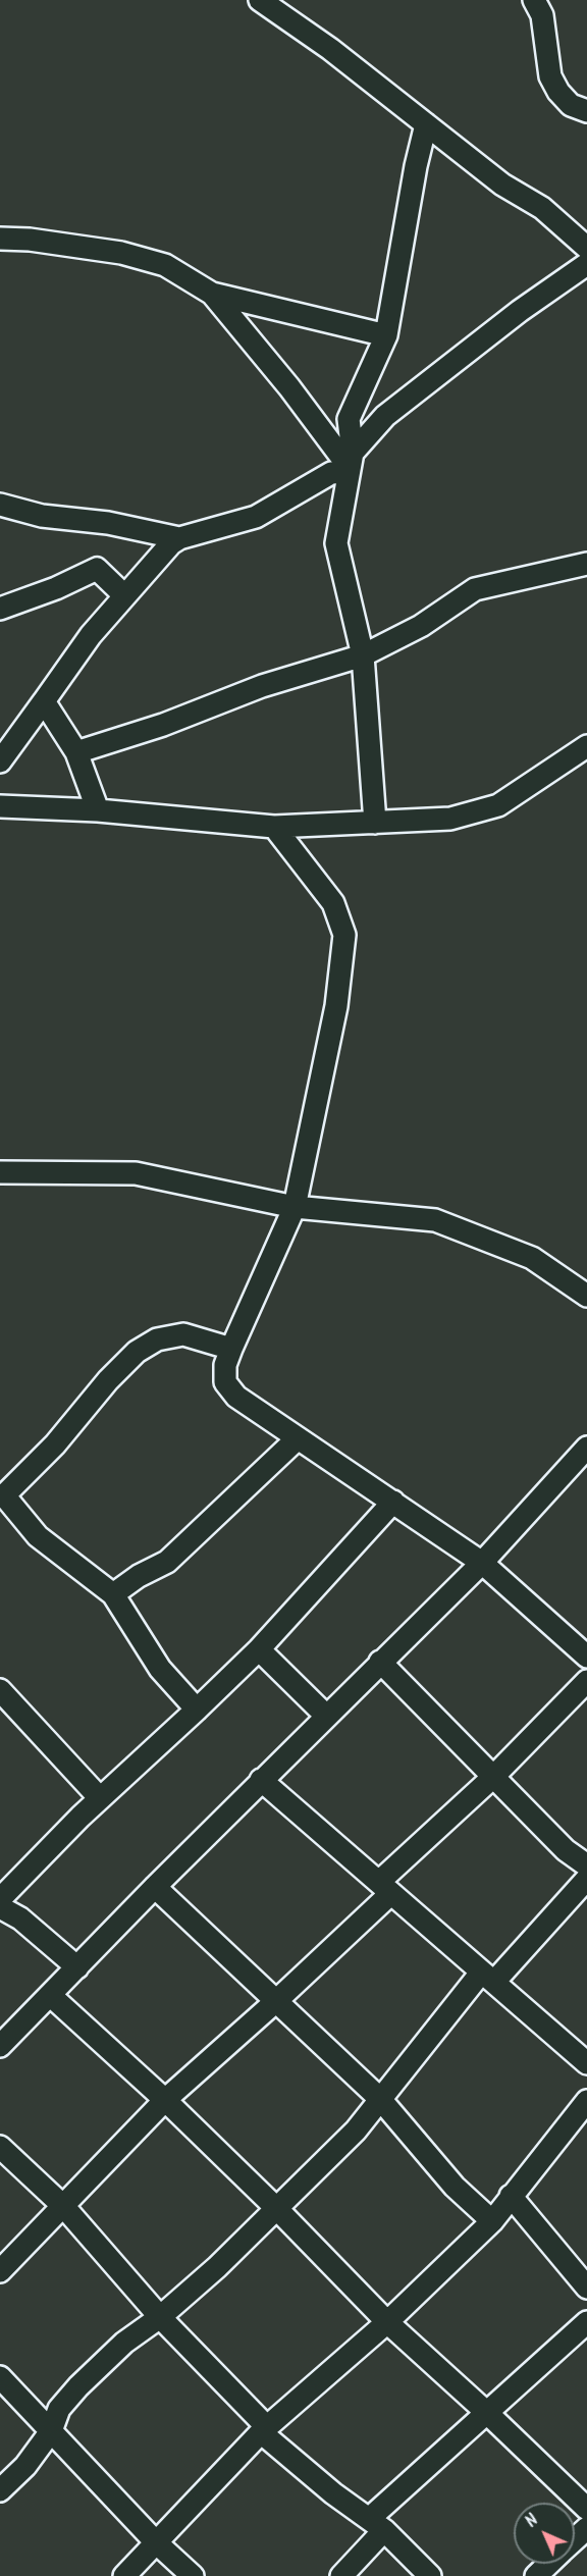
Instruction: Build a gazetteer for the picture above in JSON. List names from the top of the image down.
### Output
{
  "north": "top left"
}
